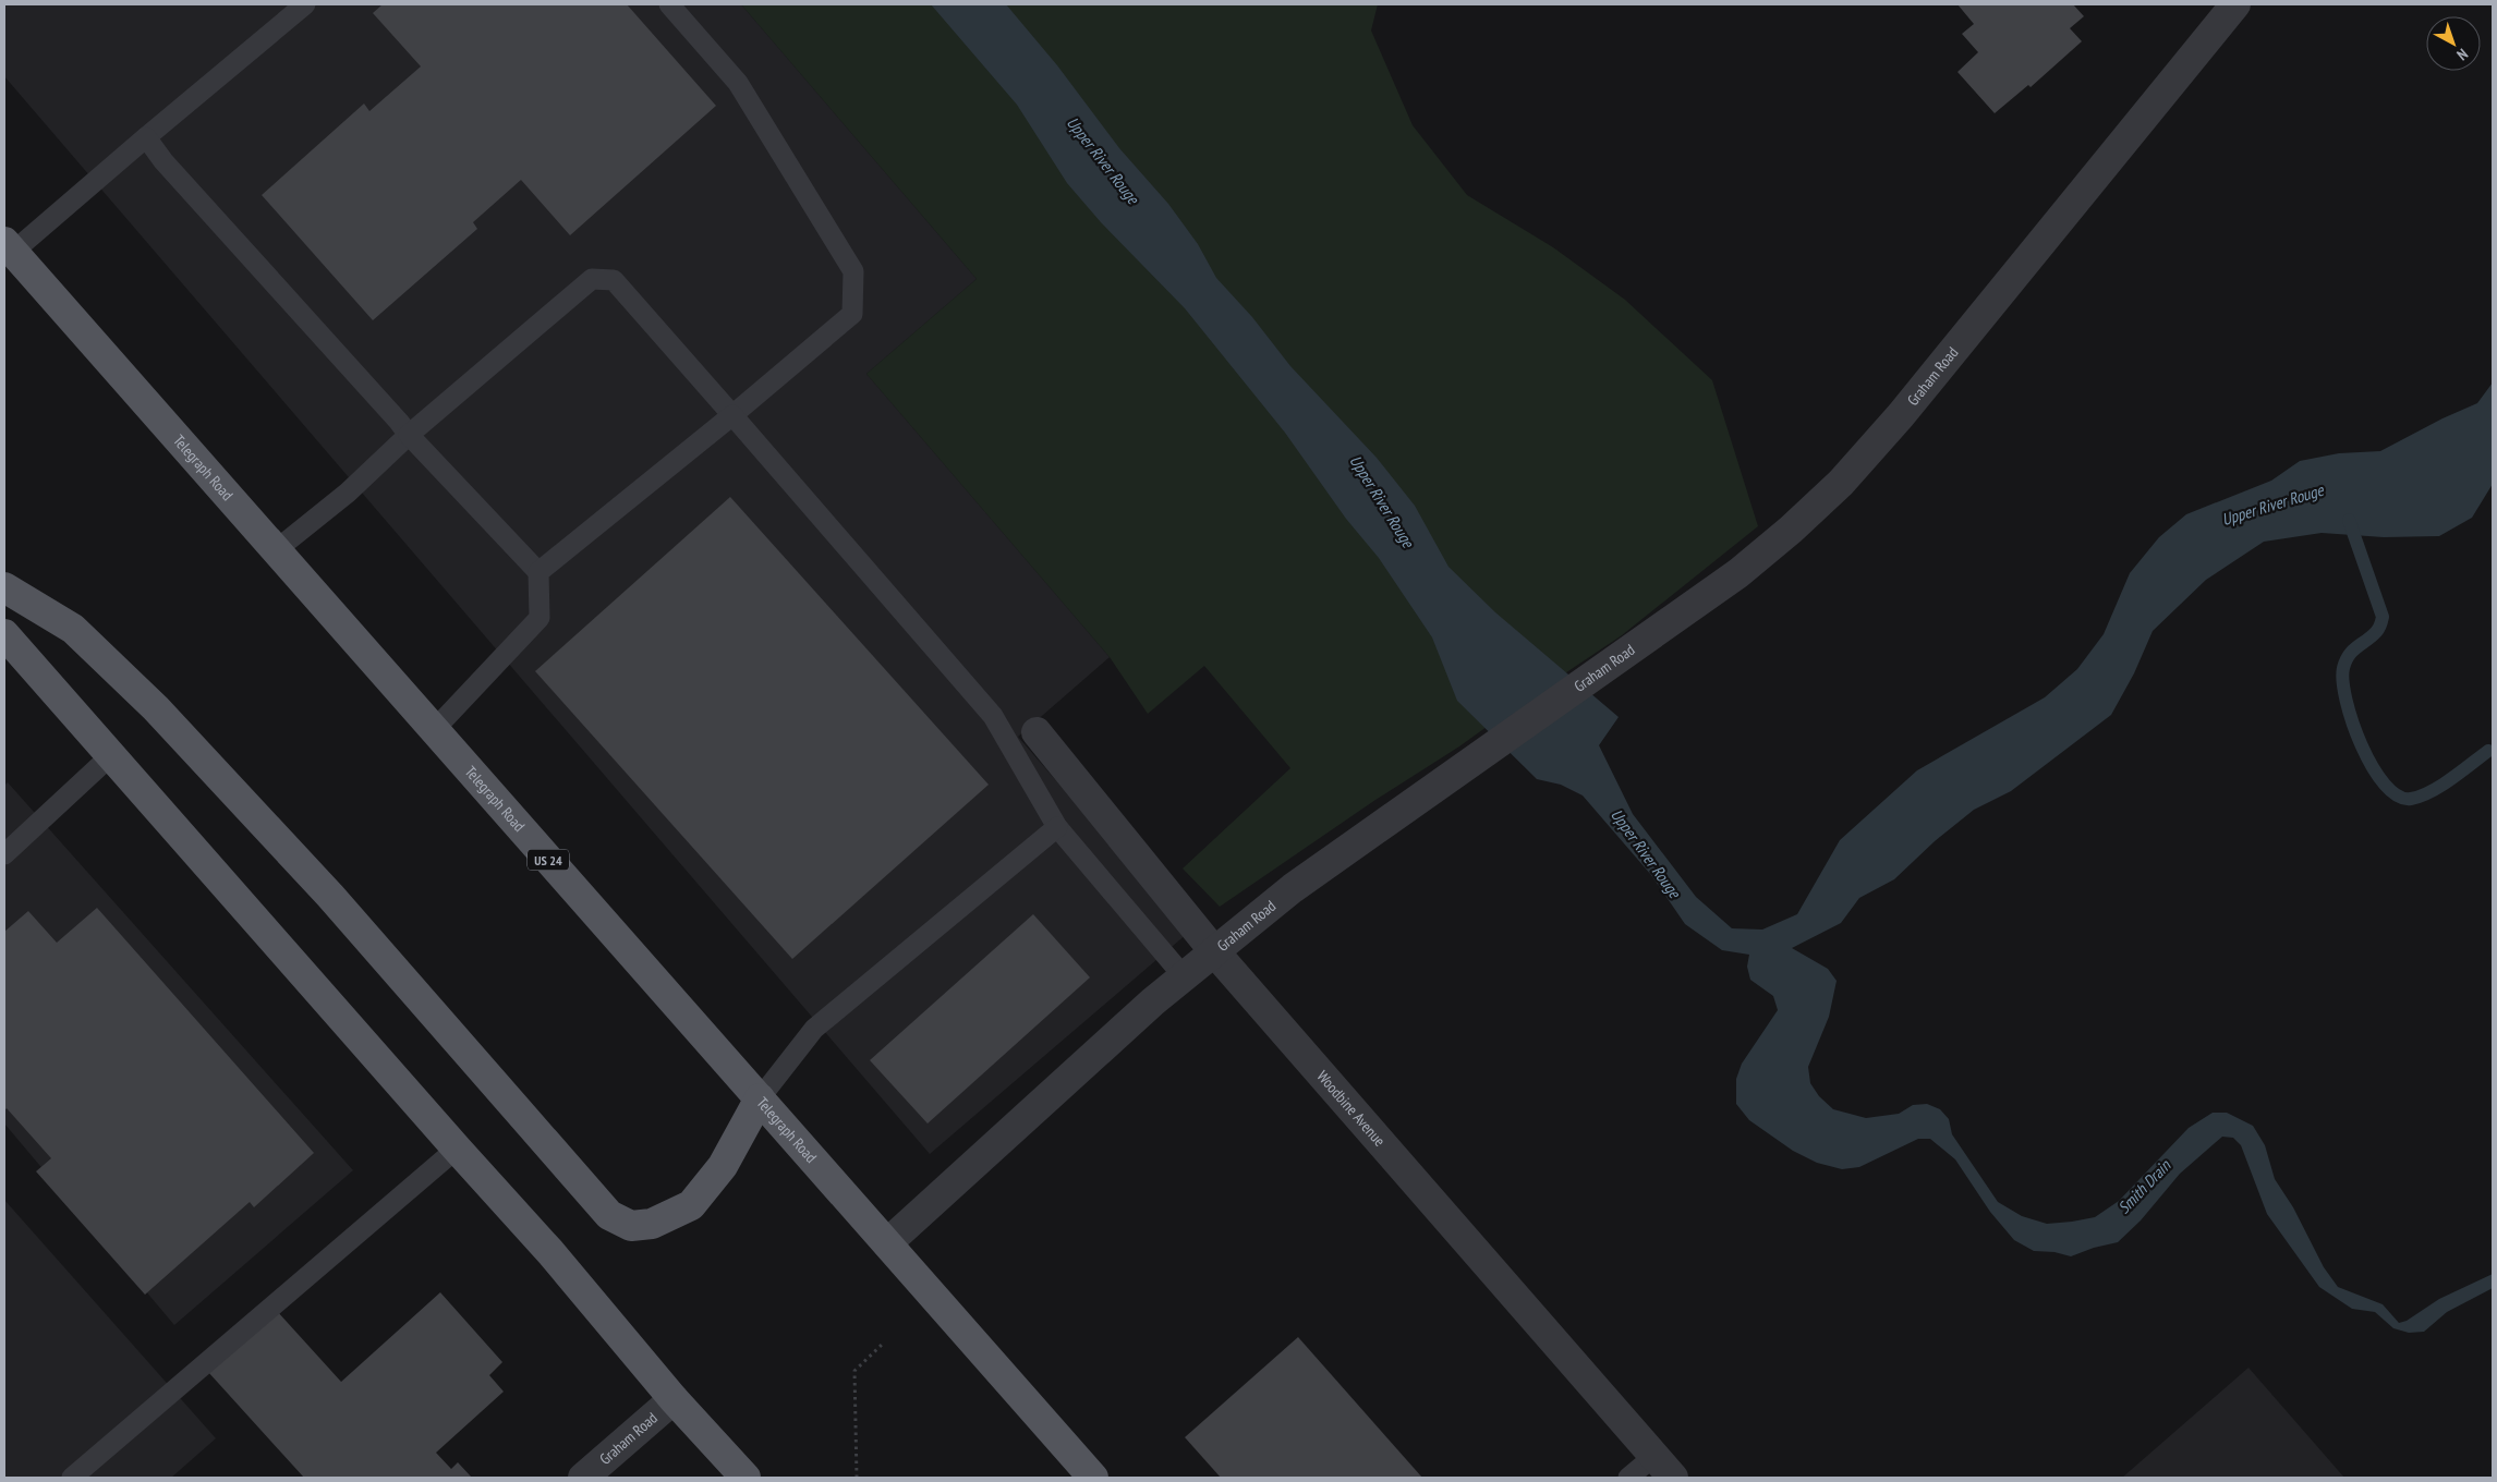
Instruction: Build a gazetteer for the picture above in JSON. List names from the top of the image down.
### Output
{
  "streets": {
    "main road": ["Telegraph Road", "US 24"],
    "street": ["Graham Road", "Woodbine Avenue"]
  },
  "crossings": [
    ["Graham Road", "Telegraph Road"],
    ["Graham Road", "Woodbine Avenue"]
  ],
  "water": ["Upper River Rouge", "Smith Drain"],
  "north": "bottom right"
}
